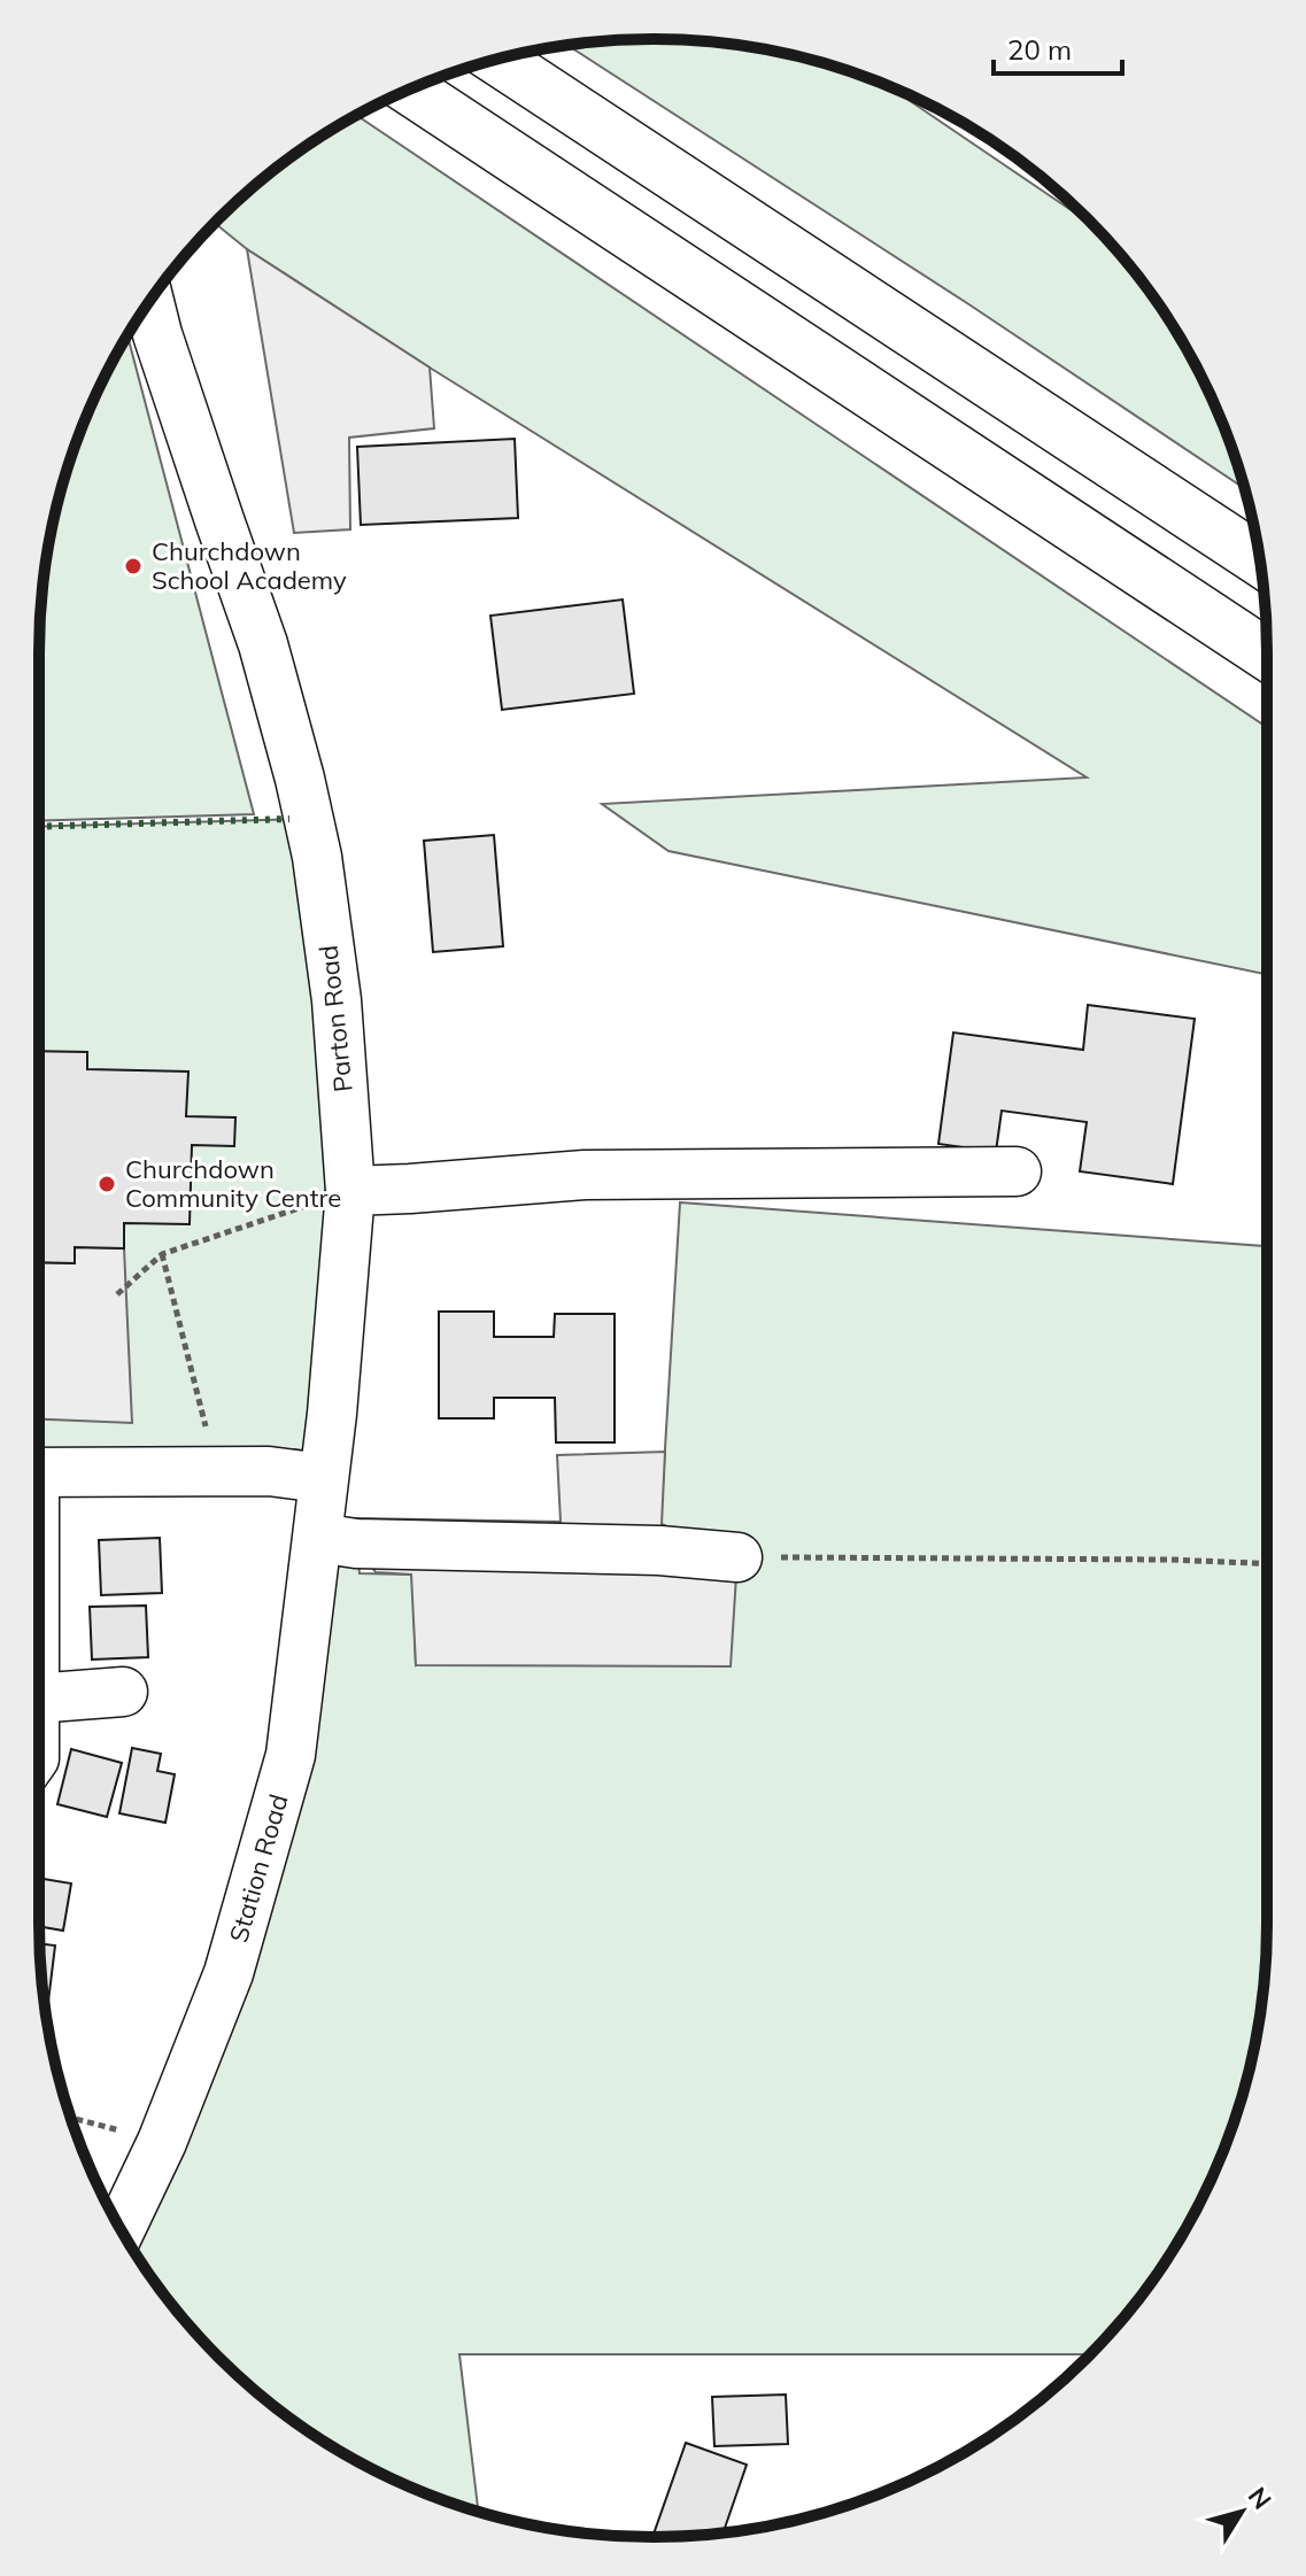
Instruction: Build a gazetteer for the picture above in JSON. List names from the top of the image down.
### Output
{
  "streets": {
    "street": ["Parton Road", "Station Road"]
  },
  "crossings": [
    ["Parton Road", "Station Road"]
  ],
  "places": ["Churchdown School Academy", "Churchdown Community Centre"],
  "scale_bar": "20 m",
  "north": "top right"
}
